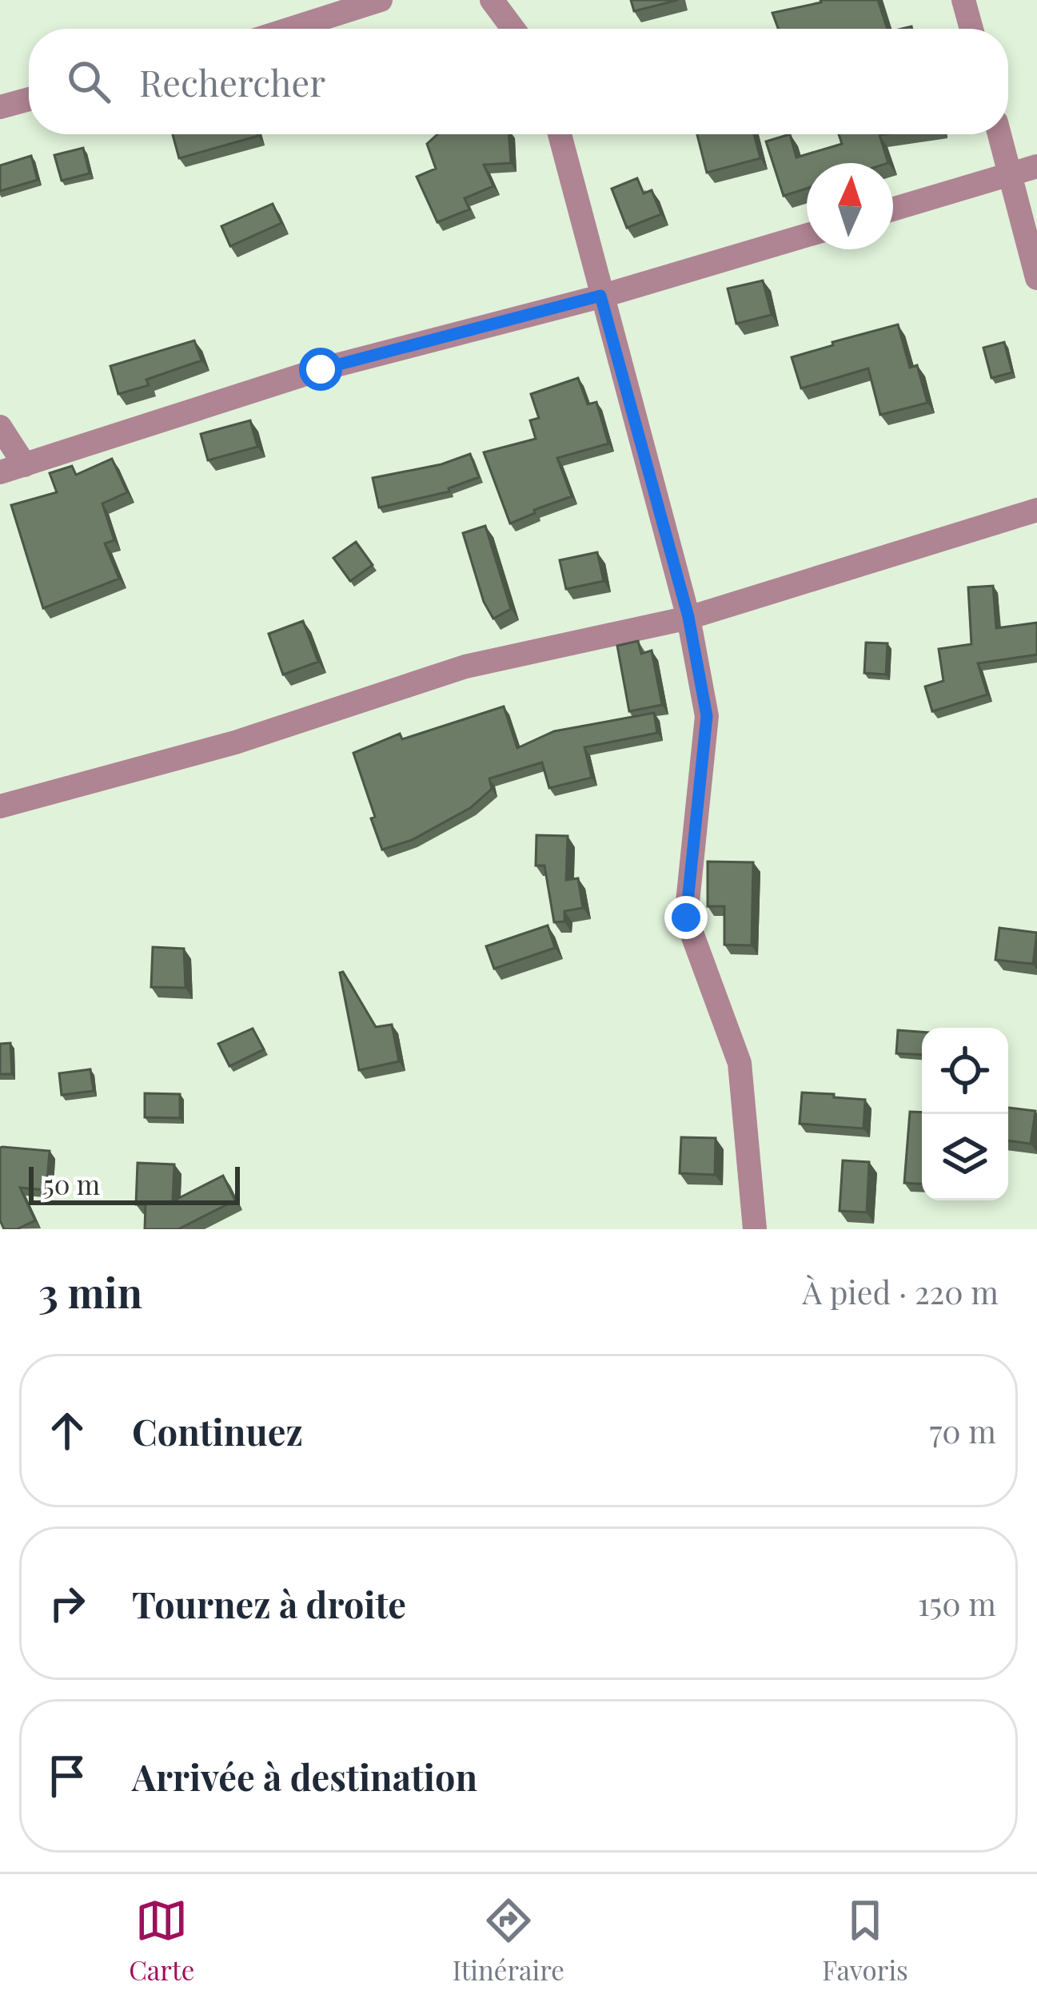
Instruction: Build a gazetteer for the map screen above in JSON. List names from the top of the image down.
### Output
{
  "scale_bar": "50 m",
  "north": "top",
  "page": {
    "search": "Rechercher",
    "scale": "50 m",
    "heading": ["3 min", "À pied · 220 m"],
    "list": [
      ["Continuez", "70 m"],
      ["Tournez à droite", "150 m"],
      "Arrivée à destination"
    ],
    "nav": ["Carte", "Itinéraire", "Favoris"]
  }
}
